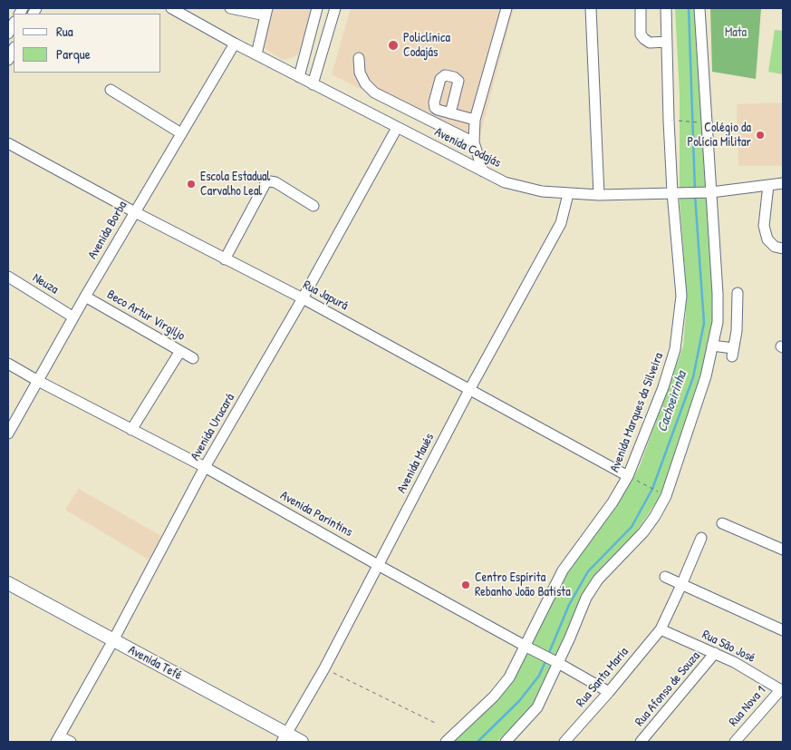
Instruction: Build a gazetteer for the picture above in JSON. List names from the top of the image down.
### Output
{
  "streets": {
    "main road": ["Avenida Tefé"],
    "street": [
      "Avenida Codajás",
      "Avenida Borba",
      "Neuza",
      "Rua Japurá",
      "Beco Artur Virgiljo",
      "Avenida Marques da Silveira",
      "Avenida Urucará",
      "Avenida Maués",
      "Avenida Parintins",
      "Rua São José",
      "Rua Santa Maria",
      "Rua Afonso de Souza",
      "Rua Nova 1"
    ]
  },
  "crossings": [
    ["Avenida Codajás", "Avenida Borba"],
    ["Avenida Codajás", "Avenida Marques da Silveira"],
    ["Avenida Codajás", "Avenida Urucará"],
    ["Avenida Codajás", "Avenida Maués"],
    ["Avenida Borba", "Neuza"],
    ["Avenida Borba", "Rua Japurá"],
    ["Avenida Borba", "Beco Artur Virgiljo"],
    ["Avenida Borba", "Avenida Parintins"],
    ["Rua Japurá", "Avenida Marques da Silveira"],
    ["Rua Japurá", "Avenida Urucará"],
    ["Rua Japurá", "Avenida Maués"],
    ["Avenida Marques da Silveira", "Avenida Parintins"],
    ["Avenida Urucará", "Avenida Parintins"],
    ["Avenida Urucará", "Avenida Tefé"],
    ["Avenida Maués", "Avenida Parintins"],
    ["Avenida Maués", "Avenida Tefé"],
    ["Avenida Parintins", "Rua Santa Maria"],
    ["Rua São José", "Rua Santa Maria"],
    ["Rua São José", "Rua Afonso de Souza"],
    ["Rua São José", "Rua Nova 1"]
  ],
  "water": ["Cachoeirinha"],
  "parks": ["Mata"],
  "places": [
    "Policlínica Codajás",
    "Colégio da Polícia Militar",
    "Escola Estadual Carvalho Leal",
    "Centro Espírita Rebanho João Batista"
  ],
  "legend": ["Rua", "Parque"]
}
